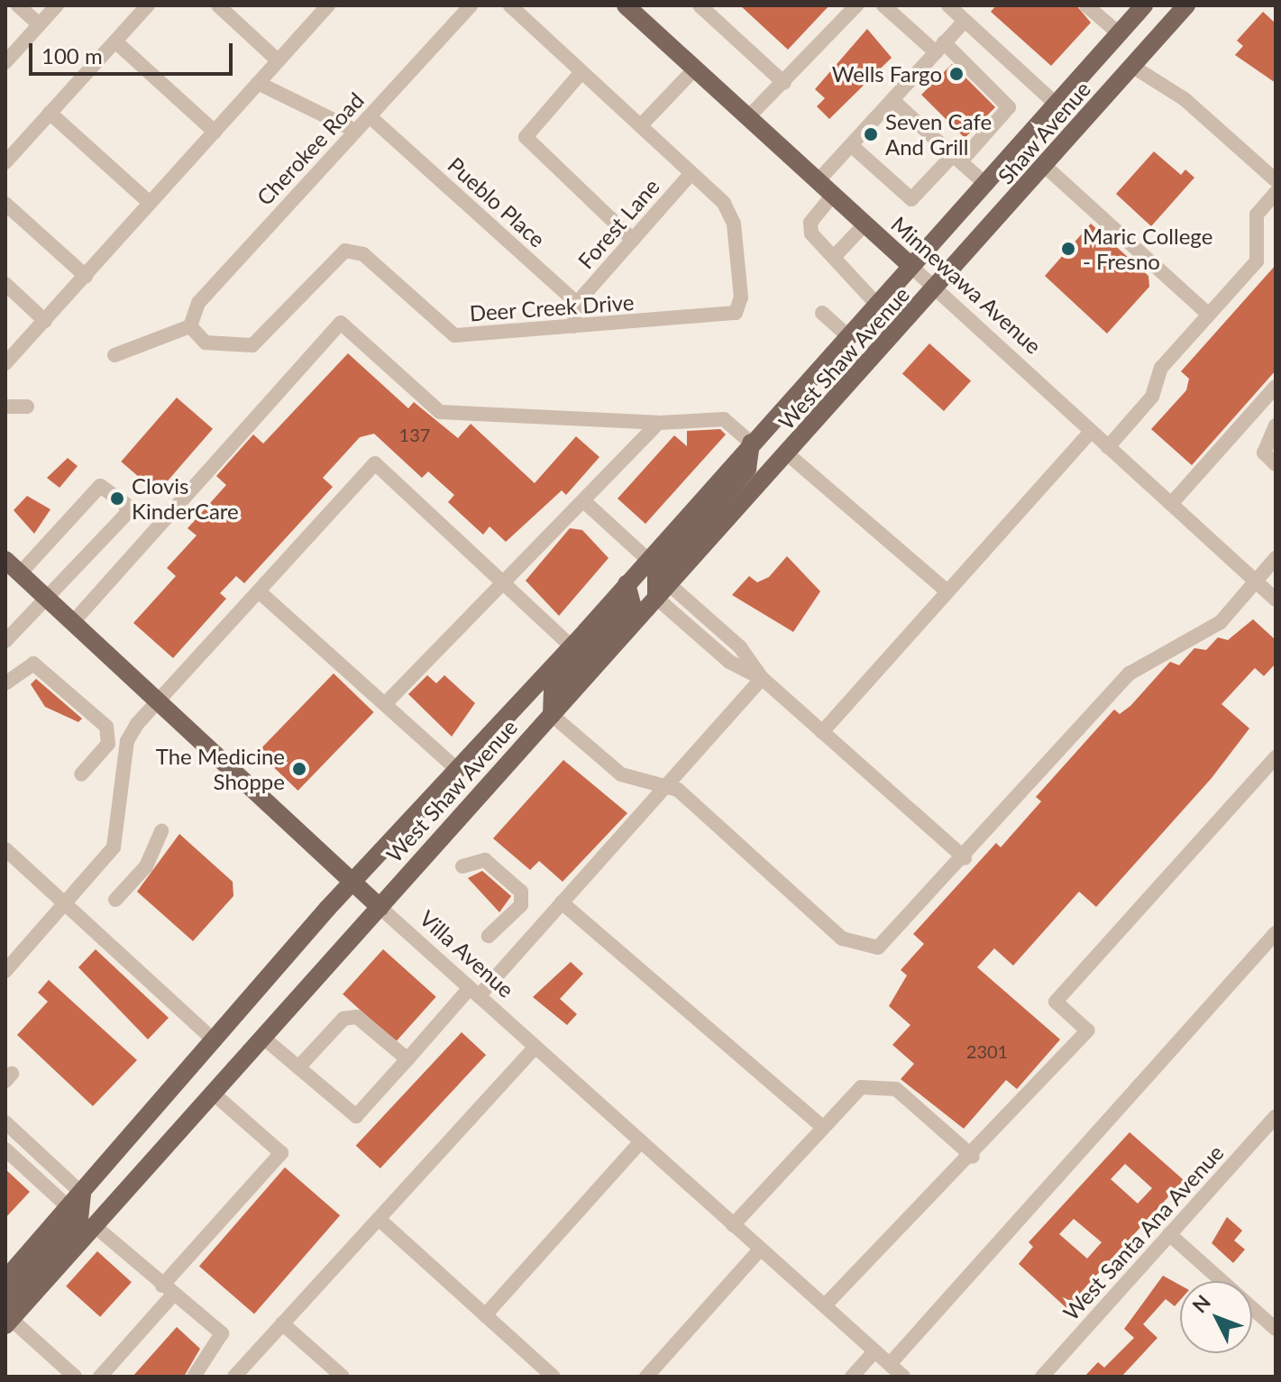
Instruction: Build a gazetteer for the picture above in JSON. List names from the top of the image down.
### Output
{
  "streets": {
    "main road": [
      "Shaw Avenue",
      "Minnewawa Avenue",
      "West Shaw Avenue",
      "Villa Avenue"
    ],
    "street": [
      "Cherokee Road",
      "Pueblo Place",
      "Forest Lane",
      "Deer Creek Drive",
      "West Santa Ana Avenue"
    ]
  },
  "crossings": [
    ["Shaw Avenue", "Minnewawa Avenue"],
    ["Shaw Avenue", "West Shaw Avenue"],
    ["Cherokee Road", "Pueblo Place"],
    ["Cherokee Road", "Deer Creek Drive"],
    ["Pueblo Place", "Forest Lane"],
    ["Forest Lane", "Deer Creek Drive"],
    ["Minnewawa Avenue", "West Shaw Avenue"],
    ["West Shaw Avenue", "Villa Avenue"]
  ],
  "places": [
    "Wells Fargo",
    "Seven Cafe And Grill",
    "Maric College - Fresno",
    "Clovis KinderCare",
    "The Medicine Shoppe"
  ],
  "house_numbers": ["137", "2301"],
  "scale_bar": "100 m",
  "north": "top left"
}
